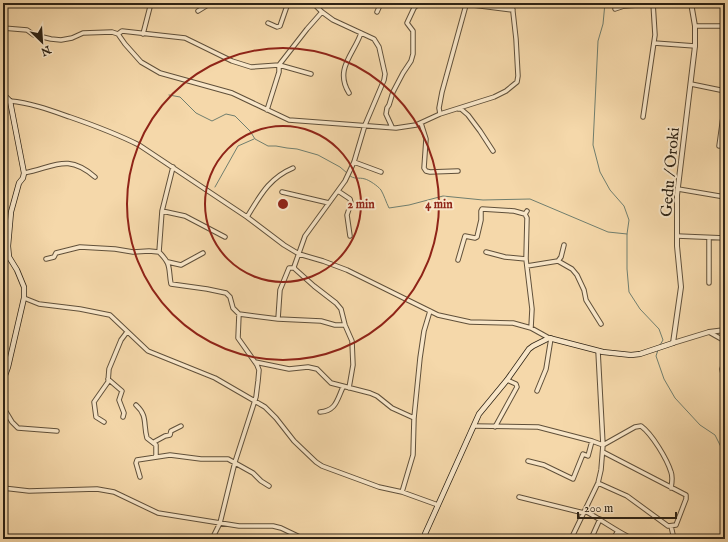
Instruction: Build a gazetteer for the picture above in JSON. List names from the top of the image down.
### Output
{
  "streets": {
    "street": ["Gedu / Oroki"]
  },
  "scale_bar": "200 m",
  "north": "bottom right",
  "rings": ["2 min", "4 min"]
}
